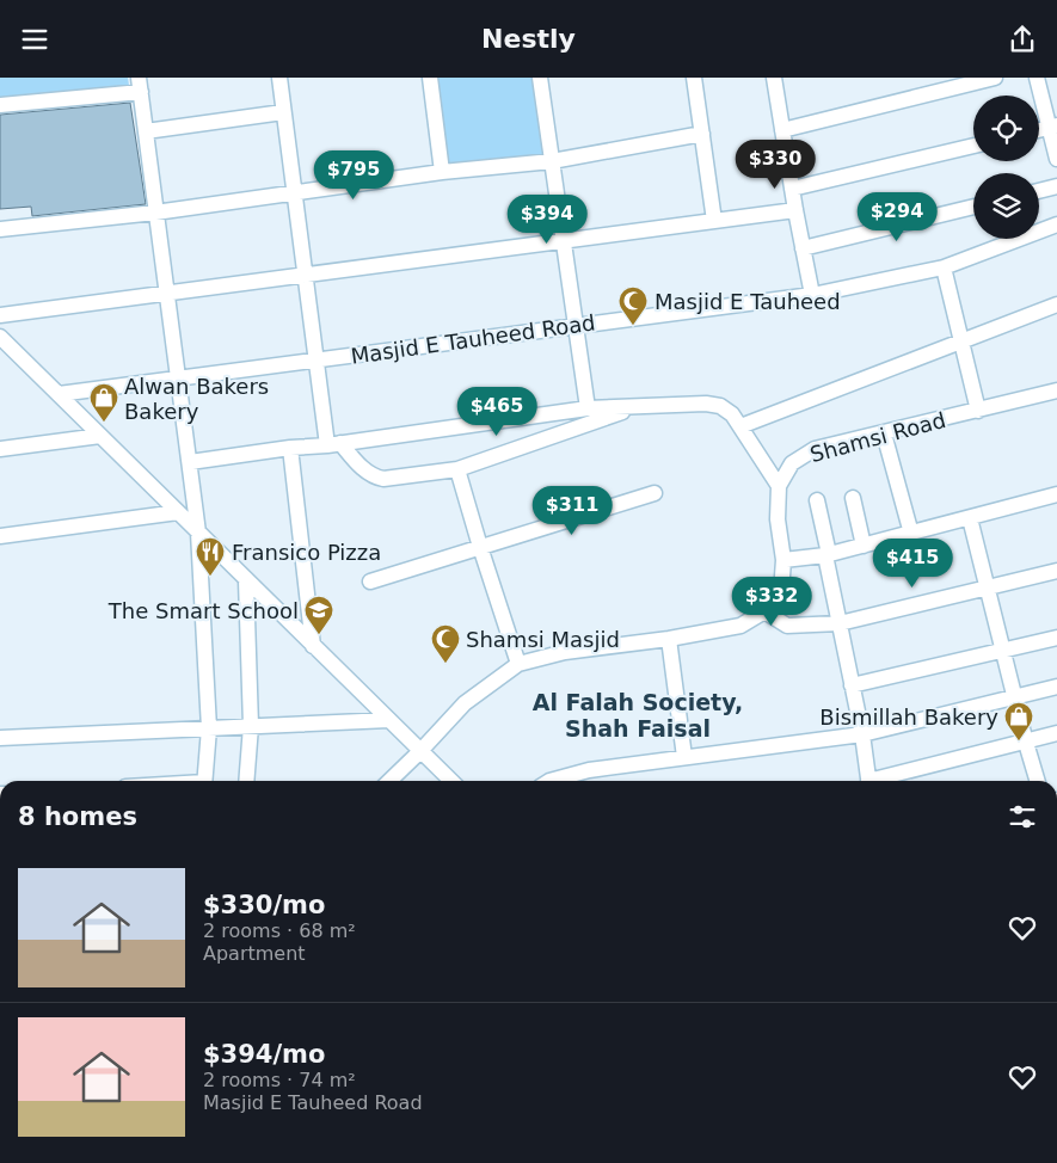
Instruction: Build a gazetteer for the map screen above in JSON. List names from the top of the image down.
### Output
{
  "streets": {
    "street": ["Masjid E Tauheed Road", "Shamsi Road"]
  },
  "districts": ["Al Falah Society, Shah Faisal"],
  "places": {
    "mosque": ["Masjid E Tauheed", "Shamsi Masjid"],
    "shop": ["Alwan Bakers Bakery", "Bismillah Bakery"],
    "restaurant": ["Fransico Pizza"],
    "school or university": ["The Smart School"]
  },
  "page": {
    "header": "Nestly",
    "price": [
      "$330",
      "$795",
      "$294",
      "$394",
      "$465",
      "$311",
      "$415",
      "$332"
    ],
    "heading": "8 homes",
    "list": [
      {
        "name": "$330/mo",
        "note": "2 rooms · 68 m² · Apartment"
      },
      {
        "name": "$394/mo",
        "note": "2 rooms · 74 m² · Masjid E Tauheed Road"
      }
    ]
  }
}
